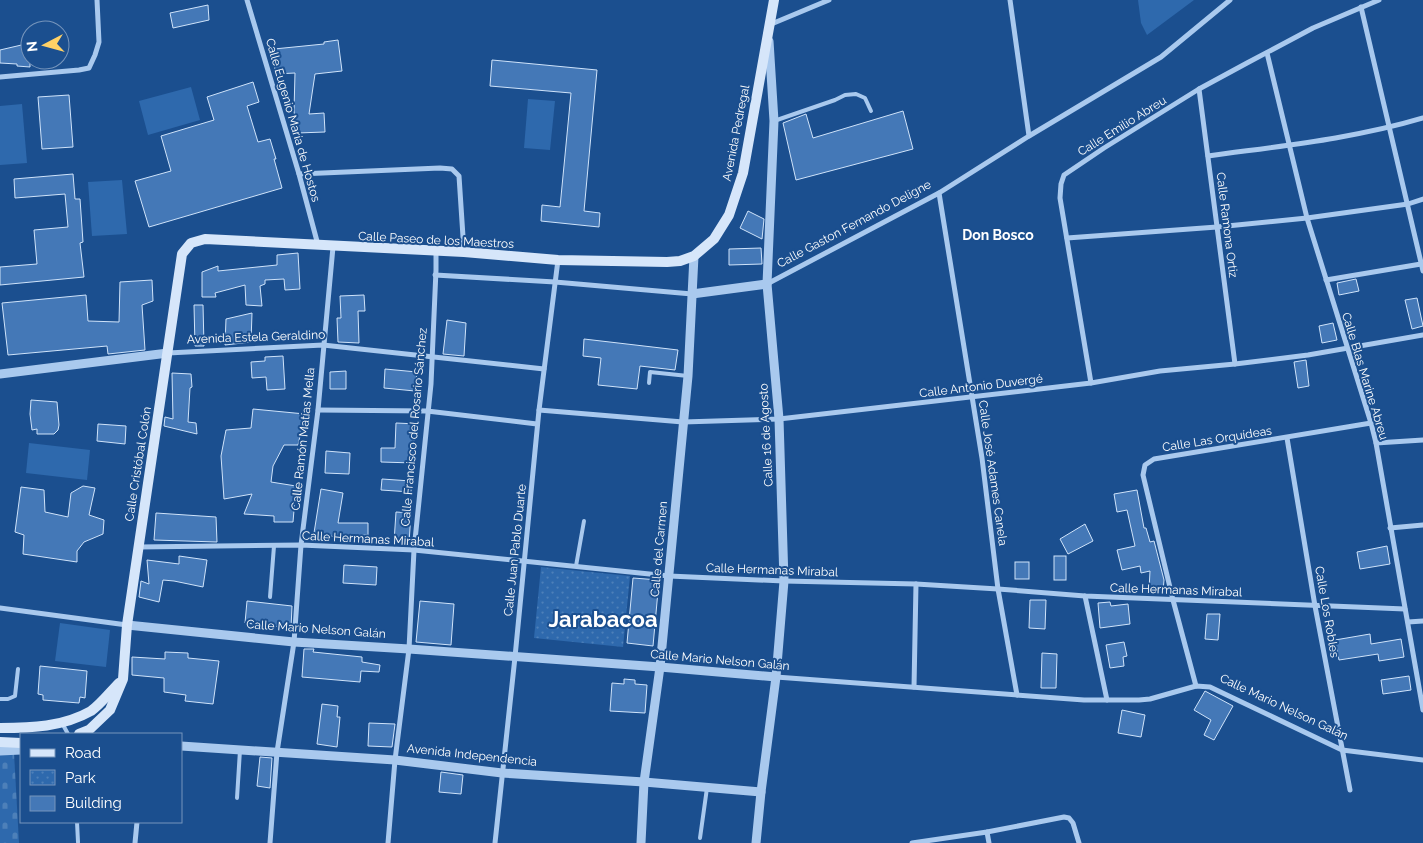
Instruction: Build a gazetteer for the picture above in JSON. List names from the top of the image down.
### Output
{
  "streets": {
    "main road": ["Avenida Pedregal", "Calle Paseo de los Maestros", "Calle Cristóbal Colón"],
    "street": [
      "Calle Eugenio María de Hostos",
      "Calle Emilio Abreu",
      "Calle Gaston Fernando Deligne",
      "Calle Ramona Ortiz",
      "Avenida Estela Geraldino",
      "Calle Blas Marine Abreu",
      "Calle Antonio Duvergé",
      "Calle Francisco del Rosario Sánchez",
      "Calle 16 de Agosto",
      "Calle Ramón Matías Mella",
      "Calle Las Orquídeas",
      "Calle José Adames Canela",
      "Calle Hermanas Mirabal",
      "Calle del Carmen",
      "Calle Juan Pablo Duarte",
      "Calle Los Robles",
      "Calle Mario Nelson Galán",
      "Avenida Independencia"
    ]
  },
  "crossings": [
    ["Calle Eugenio María de Hostos", "Calle Paseo de los Maestros"],
    ["Calle Emilio Abreu", "Calle Ramona Ortiz"],
    ["Calle Emilio Abreu", "Calle Blas Marine Abreu"],
    ["Calle Emilio Abreu", "Calle Antonio Duvergé"],
    ["Avenida Pedregal", "Calle Paseo de los Maestros"],
    ["Avenida Pedregal", "Calle 16 de Agosto"],
    ["Avenida Pedregal", "Calle del Carmen"],
    ["Calle Gaston Fernando Deligne", "Calle Francisco del Rosario Sánchez"],
    ["Calle Gaston Fernando Deligne", "Calle 16 de Agosto"],
    ["Calle Gaston Fernando Deligne", "Calle José Adames Canela"],
    ["Calle Gaston Fernando Deligne", "Calle del Carmen"],
    ["Calle Gaston Fernando Deligne", "Calle Juan Pablo Duarte"],
    ["Calle Ramona Ortiz", "Calle Antonio Duvergé"],
    ["Calle Paseo de los Maestros", "Calle Francisco del Rosario Sánchez"],
    ["Calle Paseo de los Maestros", "Calle Ramón Matías Mella"],
    ["Calle Paseo de los Maestros", "Calle Cristóbal Colón"],
    ["Calle Paseo de los Maestros", "Calle del Carmen"],
    ["Calle Paseo de los Maestros", "Calle Juan Pablo Duarte"],
    ["Avenida Estela Geraldino", "Calle Francisco del Rosario Sánchez"],
    ["Avenida Estela Geraldino", "Calle Ramón Matías Mella"],
    ["Avenida Estela Geraldino", "Calle Cristóbal Colón"],
    ["Avenida Estela Geraldino", "Calle Juan Pablo Duarte"],
    ["Calle Blas Marine Abreu", "Calle Antonio Duvergé"],
    ["Calle Blas Marine Abreu", "Calle Las Orquídeas"],
    ["Calle Blas Marine Abreu", "Calle Hermanas Mirabal"],
    ["Calle Antonio Duvergé", "Calle 16 de Agosto"],
    ["Calle Antonio Duvergé", "Calle José Adames Canela"],
    ["Calle Antonio Duvergé", "Calle del Carmen"],
    ["Calle Antonio Duvergé", "Calle Juan Pablo Duarte"],
    ["Calle Francisco del Rosario Sánchez", "Calle Hermanas Mirabal"],
    ["Calle Francisco del Rosario Sánchez", "Calle Mario Nelson Galán"],
    ["Calle Francisco del Rosario Sánchez", "Avenida Independencia"],
    ["Calle 16 de Agosto", "Calle Hermanas Mirabal"],
    ["Calle 16 de Agosto", "Calle Mario Nelson Galán"],
    ["Calle 16 de Agosto", "Avenida Independencia"],
    ["Calle Ramón Matías Mella", "Calle Hermanas Mirabal"],
    ["Calle Ramón Matías Mella", "Calle Mario Nelson Galán"],
    ["Calle Ramón Matías Mella", "Avenida Independencia"],
    ["Calle Las Orquídeas", "Calle Hermanas Mirabal"],
    ["Calle Las Orquídeas", "Calle Los Robles"],
    ["Calle Las Orquídeas", "Calle Mario Nelson Galán"],
    ["Calle Cristóbal Colón", "Calle Hermanas Mirabal"],
    ["Calle Cristóbal Colón", "Calle Mario Nelson Galán"],
    ["Calle José Adames Canela", "Calle Hermanas Mirabal"],
    ["Calle José Adames Canela", "Calle Mario Nelson Galán"],
    ["Calle Hermanas Mirabal", "Calle del Carmen"],
    ["Calle Hermanas Mirabal", "Calle Juan Pablo Duarte"],
    ["Calle Hermanas Mirabal", "Calle Los Robles"],
    ["Calle del Carmen", "Calle Mario Nelson Galán"],
    ["Calle del Carmen", "Avenida Independencia"],
    ["Calle Juan Pablo Duarte", "Calle Mario Nelson Galán"],
    ["Calle Juan Pablo Duarte", "Avenida Independencia"],
    ["Calle Los Robles", "Calle Mario Nelson Galán"]
  ],
  "districts": ["Don Bosco", "Jarabacoa"],
  "legend": ["Road", "Park", "Building"],
  "north": "left"
}
